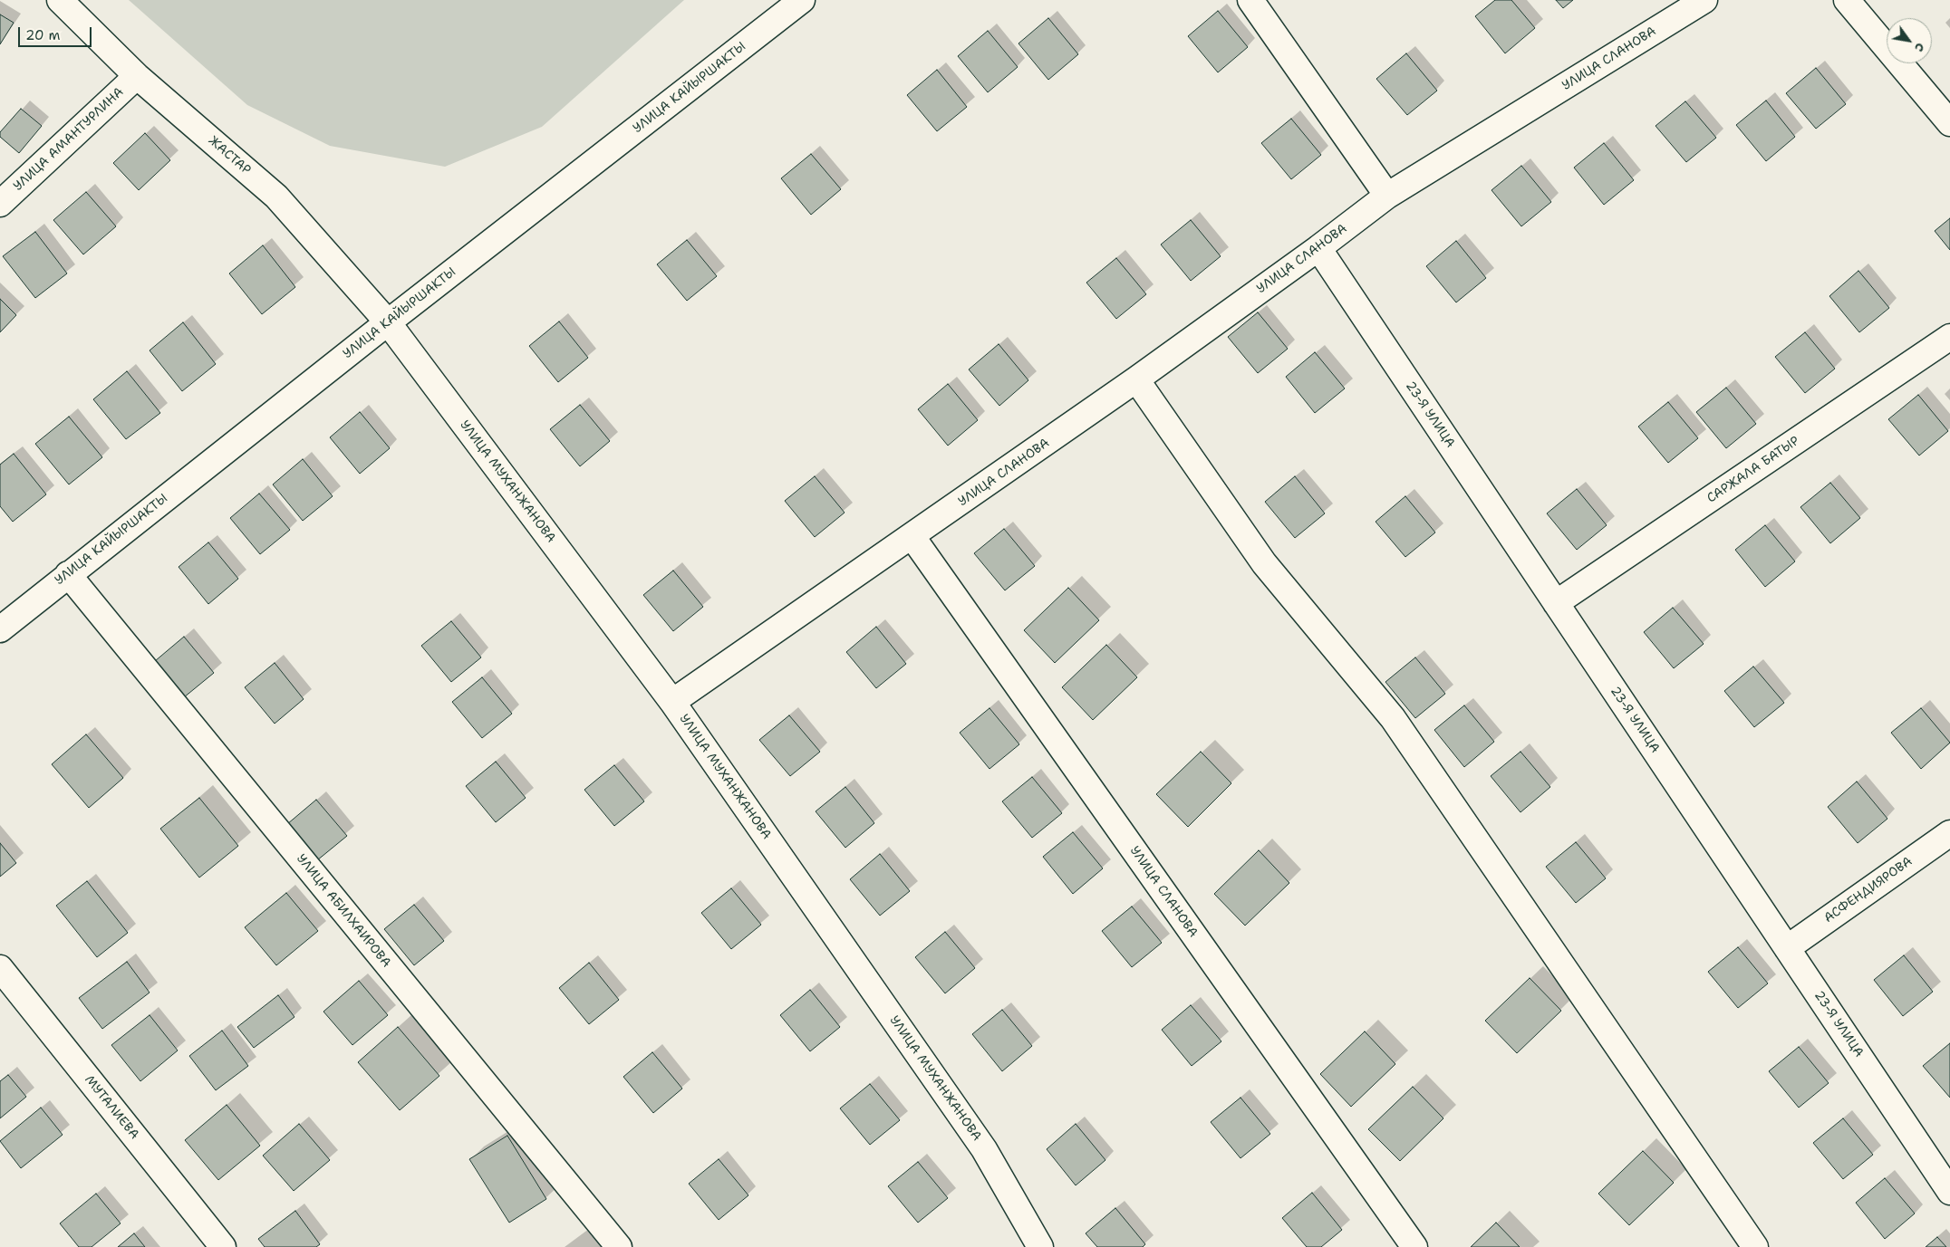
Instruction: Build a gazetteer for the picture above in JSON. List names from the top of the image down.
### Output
{
  "streets": {
    "street": [
      "УЛИЦА СЛАНОВА",
      "УЛИЦА КАЙЫРШАКТЫ",
      "УЛИЦА АМАНТУРЛИНА",
      "ЖАСТАР",
      "23-Я УЛИЦА",
      "САРЖАЛА БАТЫР",
      "УЛИЦА МУХАНЖАНОВА",
      "АСФЕНДИЯРОВА",
      "УЛИЦА АБИЛХАИРОВА",
      "МУТАЛИЕВА"
    ]
  },
  "crossings": [
    ["УЛИЦА СЛАНОВА", "23-Я УЛИЦА"],
    ["УЛИЦА СЛАНОВА", "УЛИЦА МУХАНЖАНОВА"],
    ["УЛИЦА КАЙЫРШАКТЫ", "ЖАСТАР"],
    ["УЛИЦА КАЙЫРШАКТЫ", "УЛИЦА МУХАНЖАНОВА"],
    ["УЛИЦА КАЙЫРШАКТЫ", "УЛИЦА АБИЛХАИРОВА"],
    ["УЛИЦА АМАНТУРЛИНА", "ЖАСТАР"],
    ["ЖАСТАР", "УЛИЦА МУХАНЖАНОВА"],
    ["23-Я УЛИЦА", "САРЖАЛА БАТЫР"],
    ["23-Я УЛИЦА", "АСФЕНДИЯРОВА"]
  ],
  "scale_bar": "20 m",
  "north": "bottom right"
}
